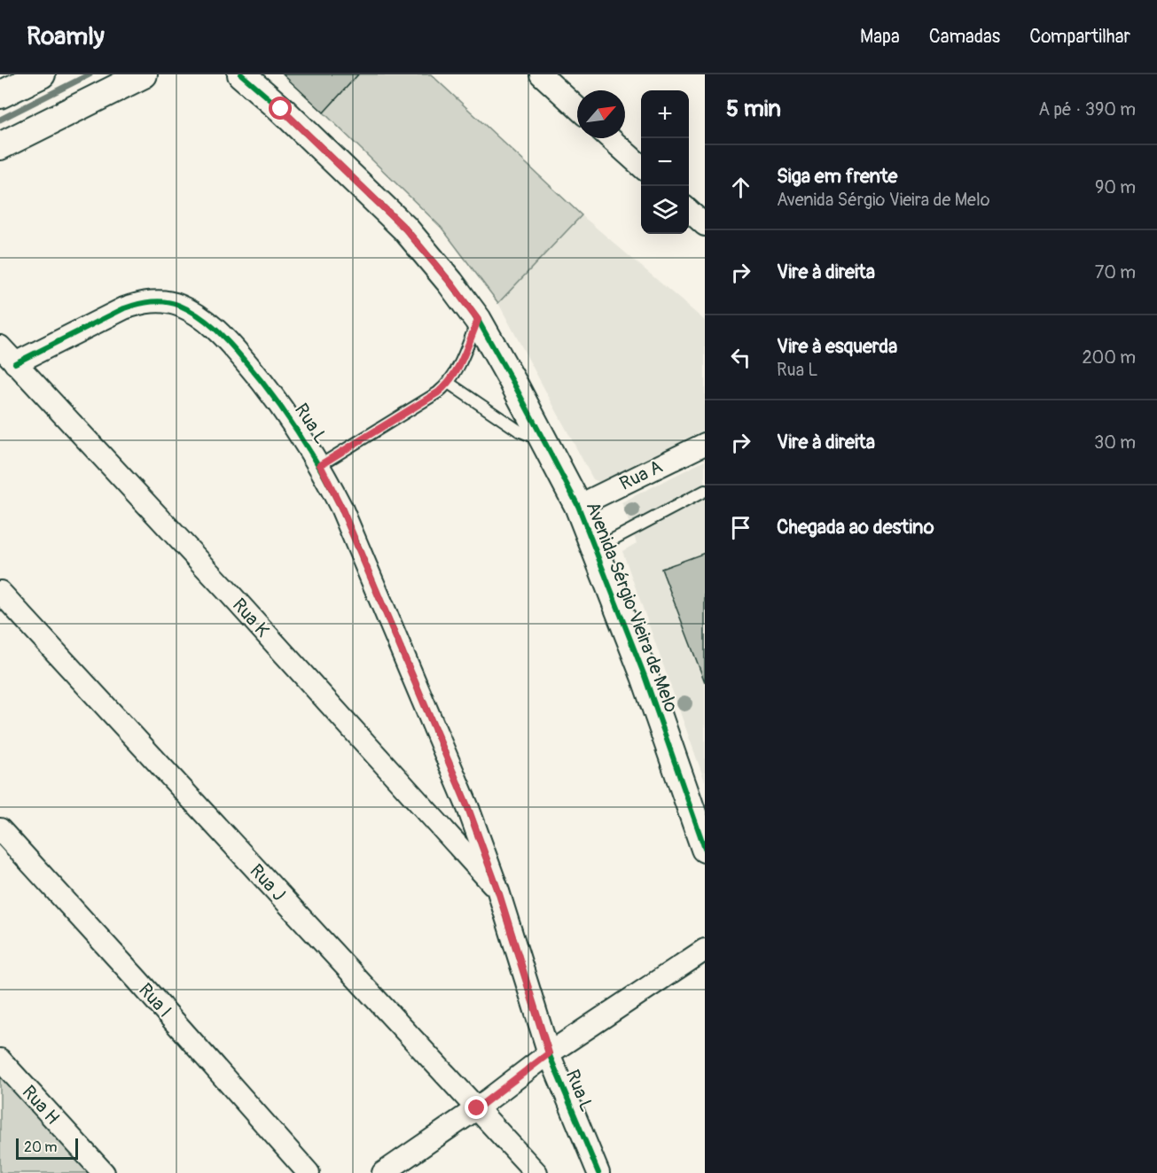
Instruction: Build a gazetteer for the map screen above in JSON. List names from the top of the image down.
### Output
{
  "streets": {
    "street": [
      "Rua L",
      "Rua A",
      "Avenida Sérgio Vieira de Melo",
      "Rua K",
      "Rua J",
      "Rua I",
      "Rua H"
    ]
  },
  "crossings": [
    ["Rua L", "Rua K"],
    ["Rua A", "Avenida Sérgio Vieira de Melo"]
  ],
  "scale_bar": "20 m",
  "north": "top right",
  "page": {
    "header": "Roamly",
    "nav": ["Mapa", "Camadas", "Compartilhar"],
    "heading": ["5 min", "A pé · 390 m"],
    "map_buttons": ["+", "−"],
    "list": [
      ["Siga em frente", "Avenida Sérgio Vieira de Melo", "90 m"],
      ["Vire à direita", "70 m"],
      ["Vire à esquerda", "Rua L", "200 m"],
      ["Vire à direita", "30 m"],
      "Chegada ao destino"
    ],
    "scale": "20 m"
  }
}
